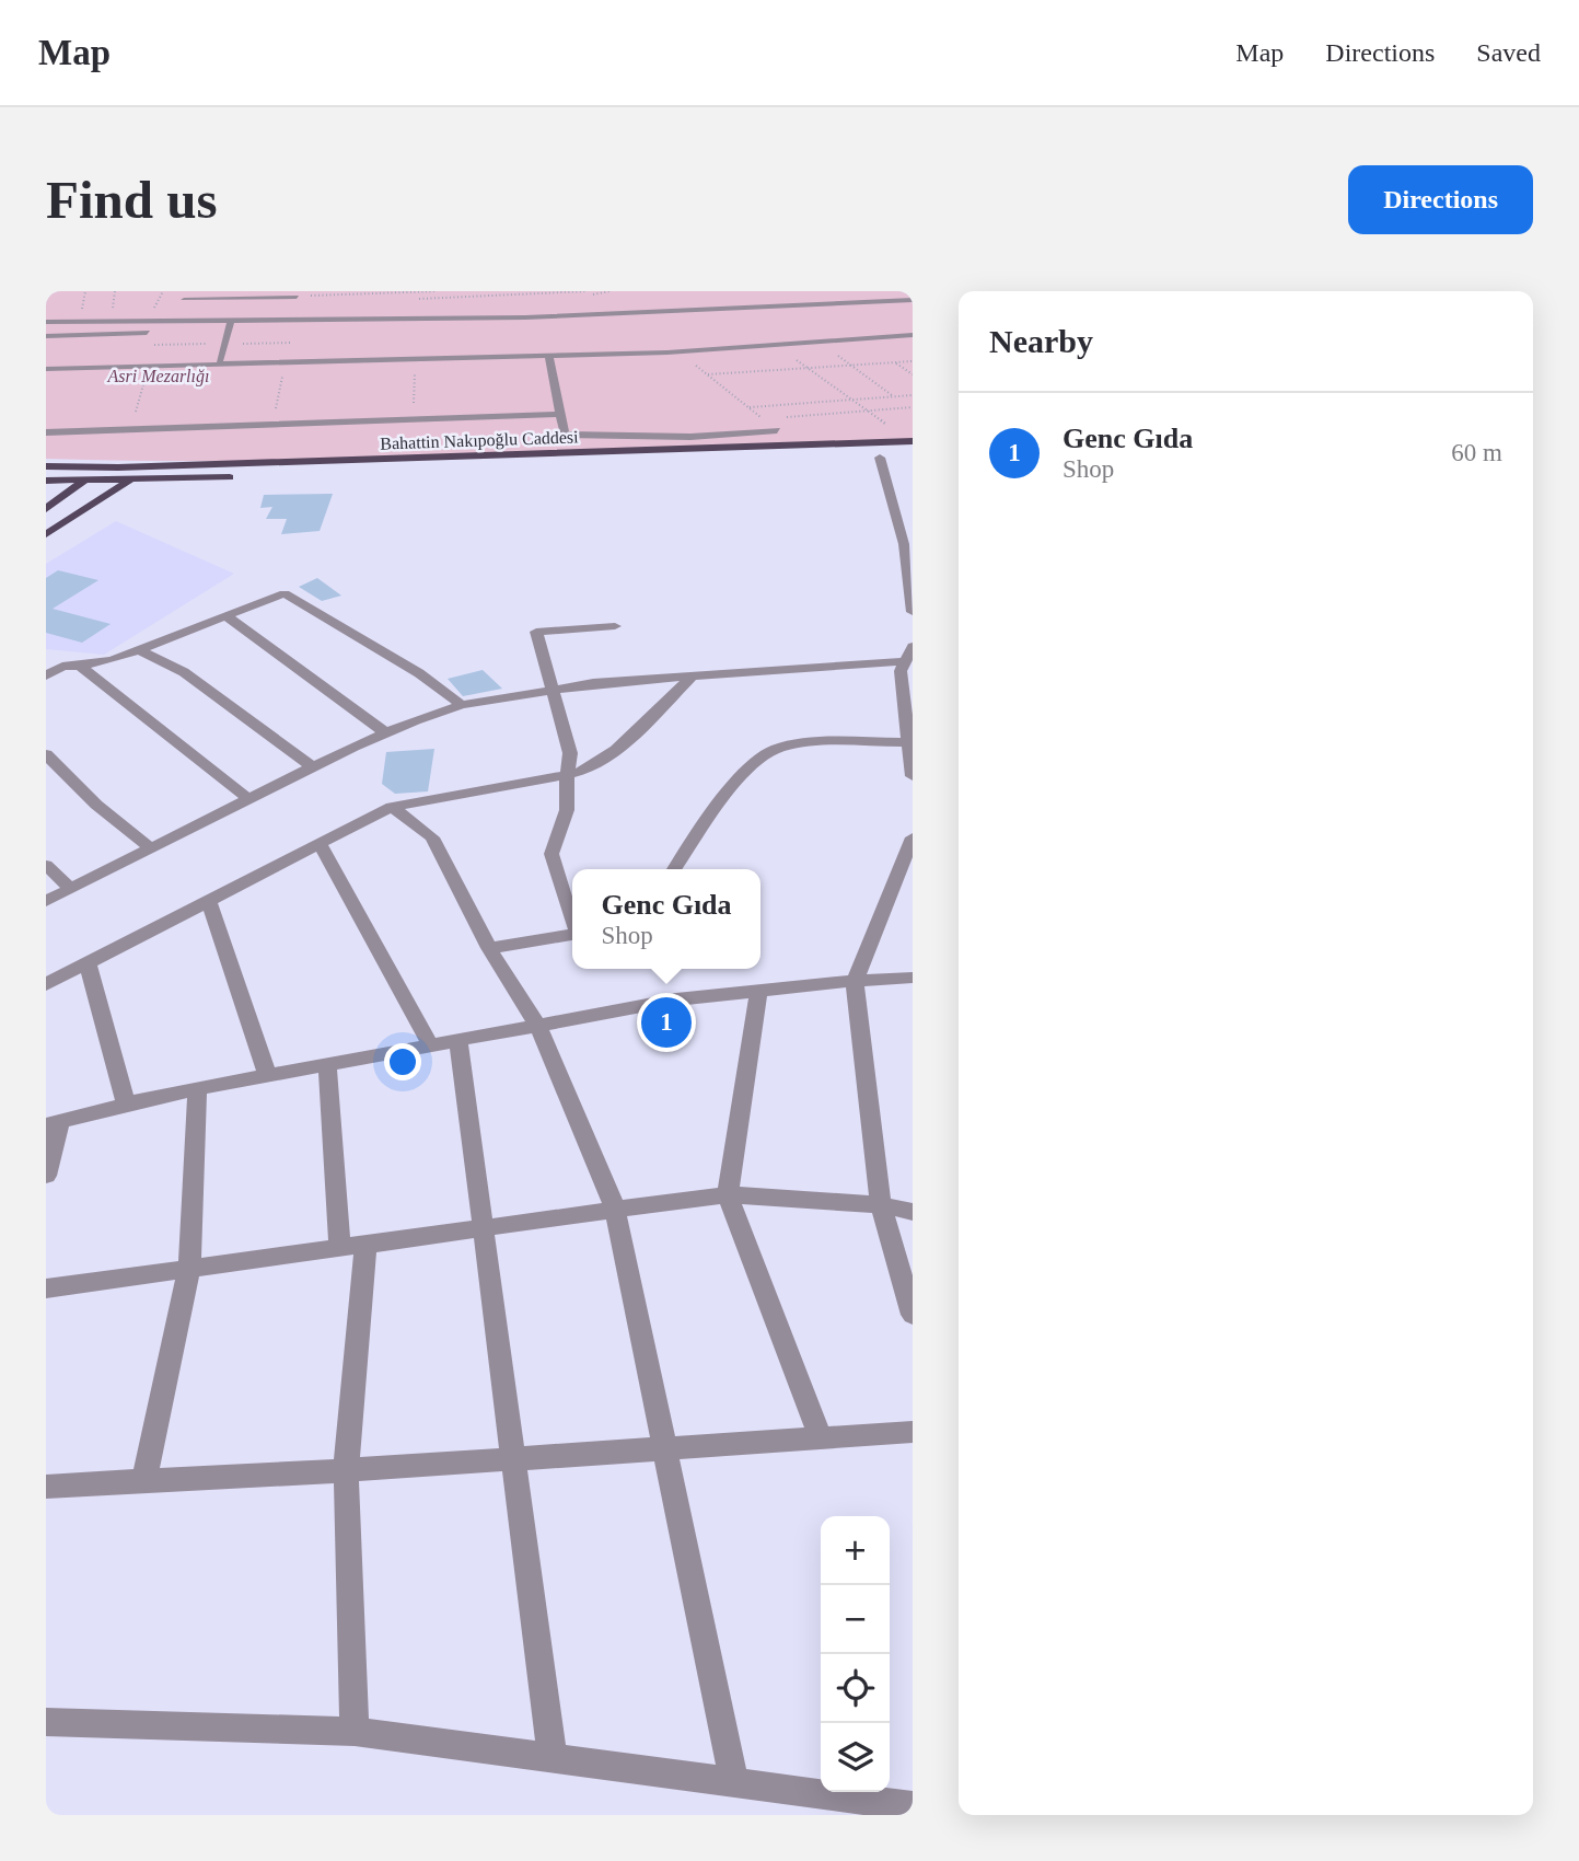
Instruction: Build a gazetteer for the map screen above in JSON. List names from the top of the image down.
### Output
{
  "streets": {
    "main road": ["Bahattin Nakıpoğlu Caddesi"]
  },
  "parks": ["Asri Mezarlığı"],
  "page": {
    "header": "Map",
    "nav": ["Map", "Directions", "Saved"],
    "buttons": "Directions",
    "title": "Find us",
    "heading": "Nearby",
    "list": [
      {
        "mark": "1",
        "name": "Genc Gıda",
        "note": "Shop",
        "value": "60 m"
      }
    ],
    "popup": ["Genc Gıda", "Shop"],
    "pins": "1",
    "map_buttons": ["+", "−"]
  }
}
